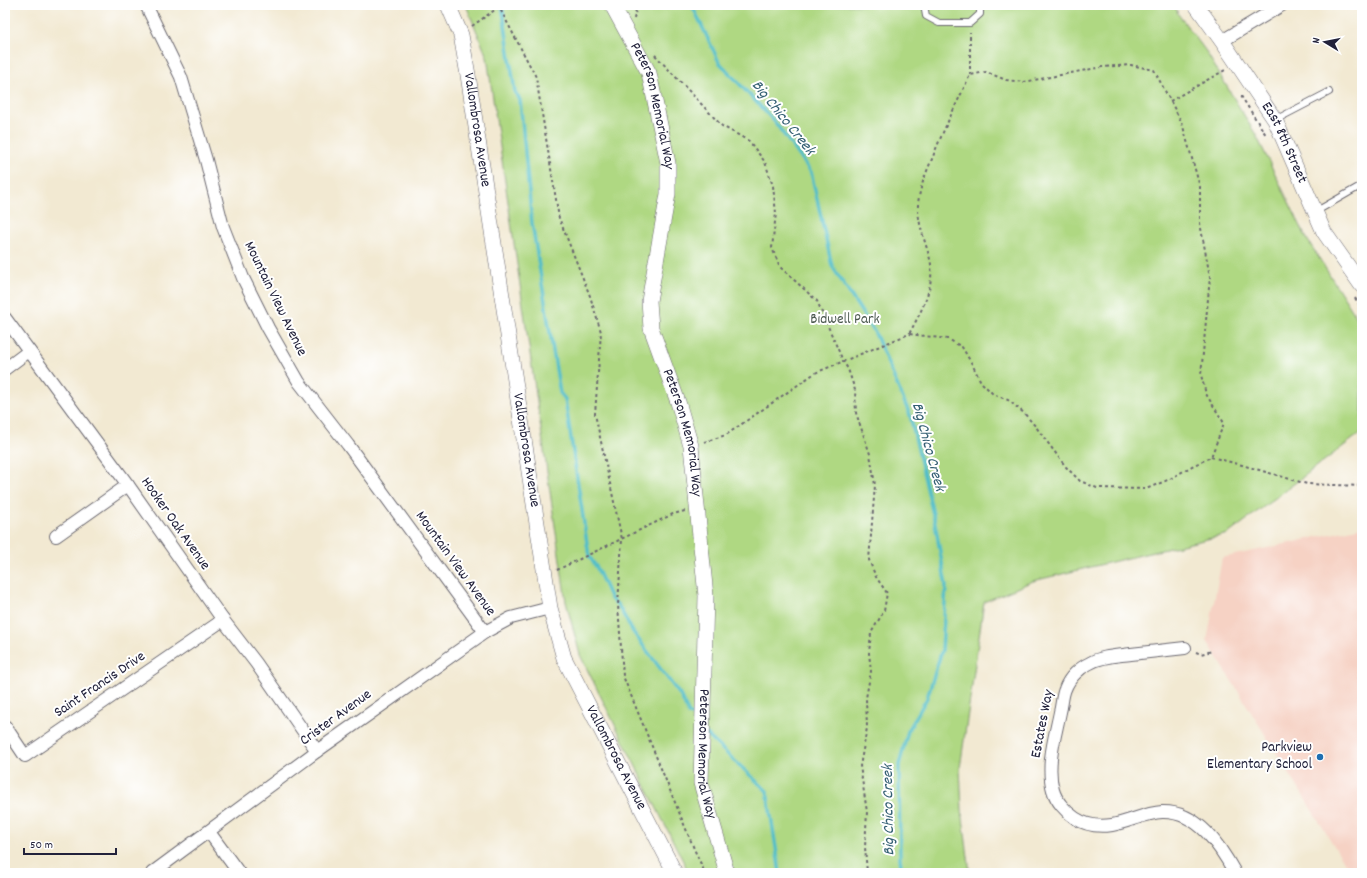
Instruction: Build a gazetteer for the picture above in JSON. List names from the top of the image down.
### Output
{
  "streets": {
    "street": [
      "Peterson Memorial Way",
      "Vallombrosa Avenue",
      "East 8th Street",
      "Mountain View Avenue",
      "Hooker Oak Avenue",
      "Saint Francis Drive",
      "Crister Avenue",
      "Estates Way"
    ]
  },
  "crossings": [
    ["Vallombrosa Avenue", "Crister Avenue"],
    ["Mountain View Avenue", "Crister Avenue"],
    ["Hooker Oak Avenue", "Saint Francis Drive"],
    ["Hooker Oak Avenue", "Crister Avenue"]
  ],
  "water": ["Big Chico Creek"],
  "parks": ["Bidwell Park"],
  "places": ["Parkview Elementary School"],
  "scale_bar": "50 m",
  "north": "left"
}
